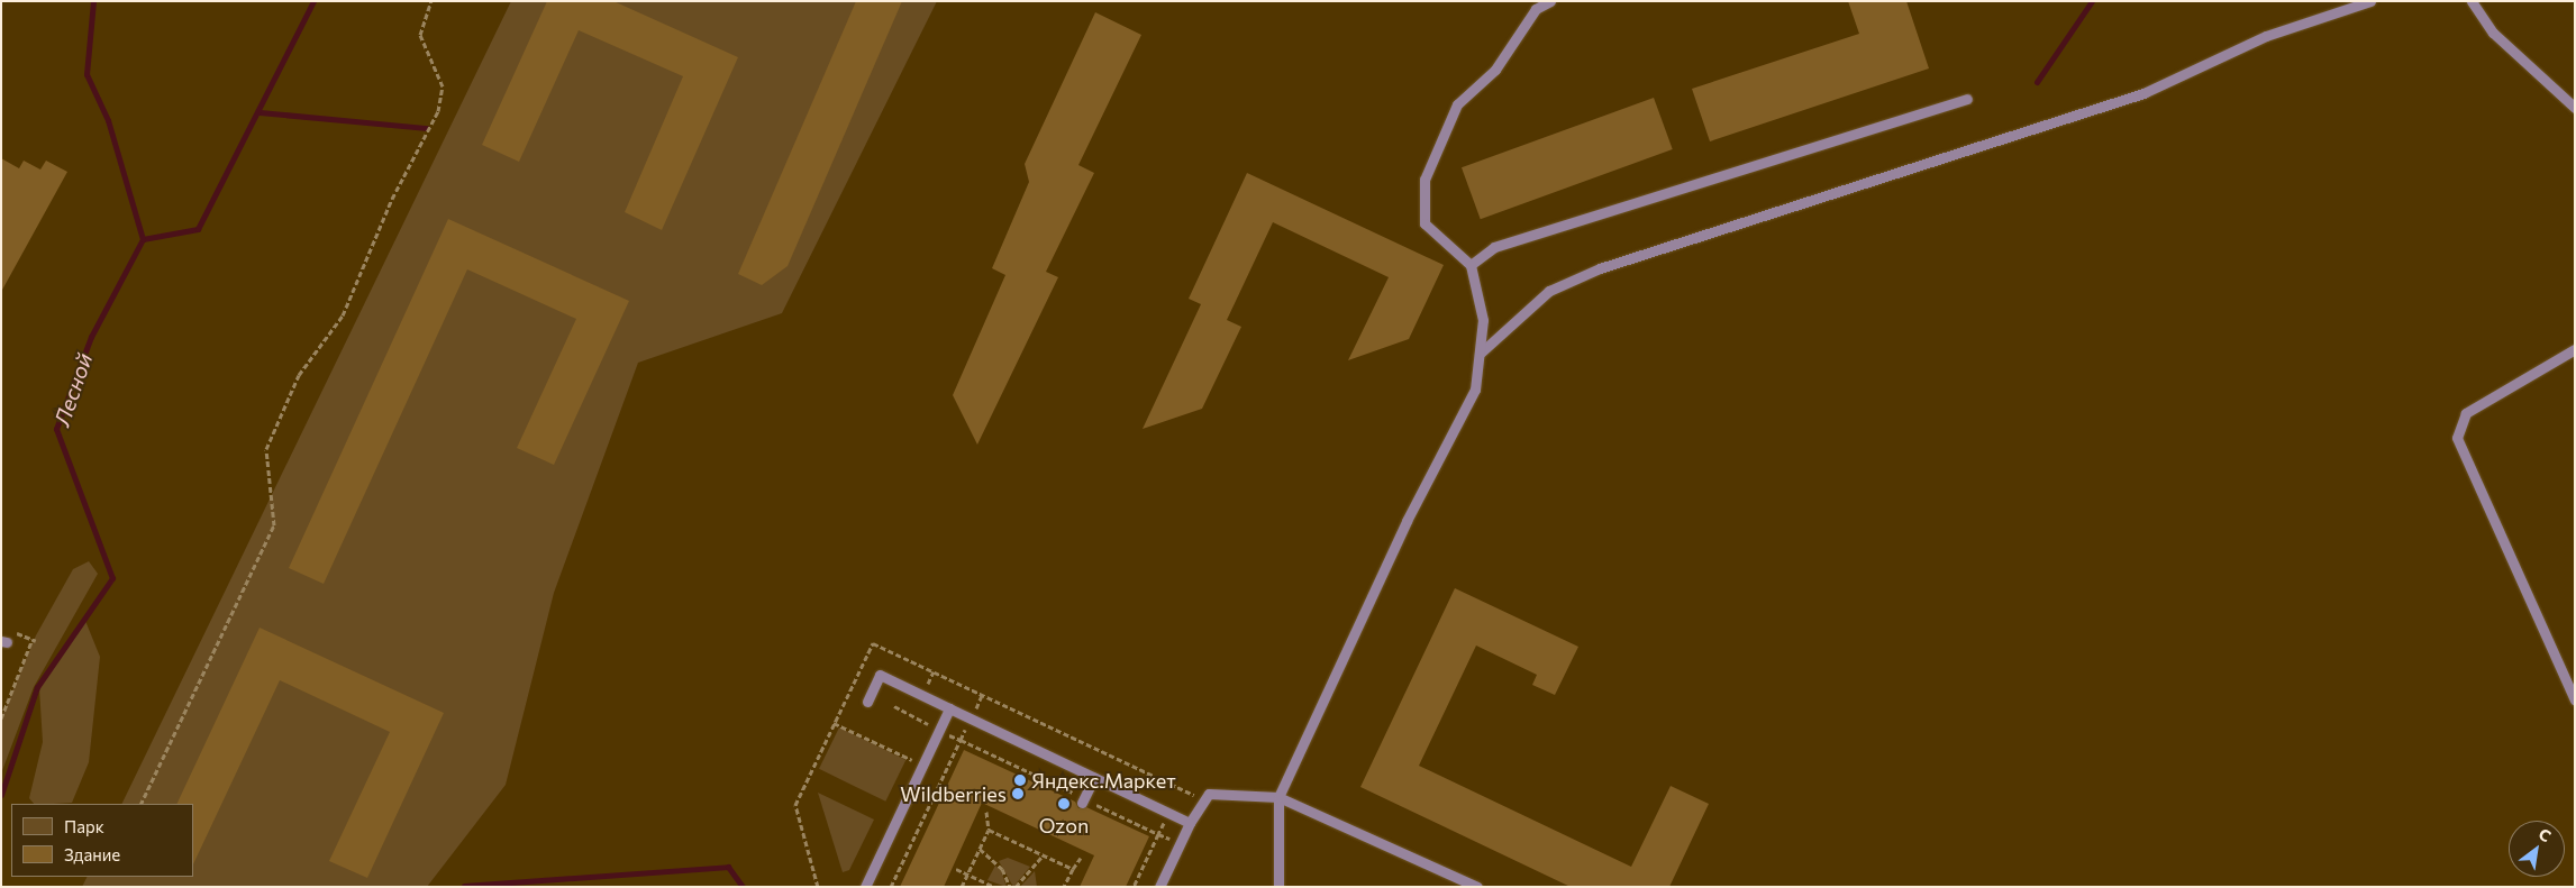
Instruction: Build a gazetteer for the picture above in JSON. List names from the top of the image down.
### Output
{
  "water": ["Лесной"],
  "places": ["Яндекс.Маркет", "Wildberries", "Ozon"],
  "legend": ["Парк", "Здание"],
  "north": "top right"
}
